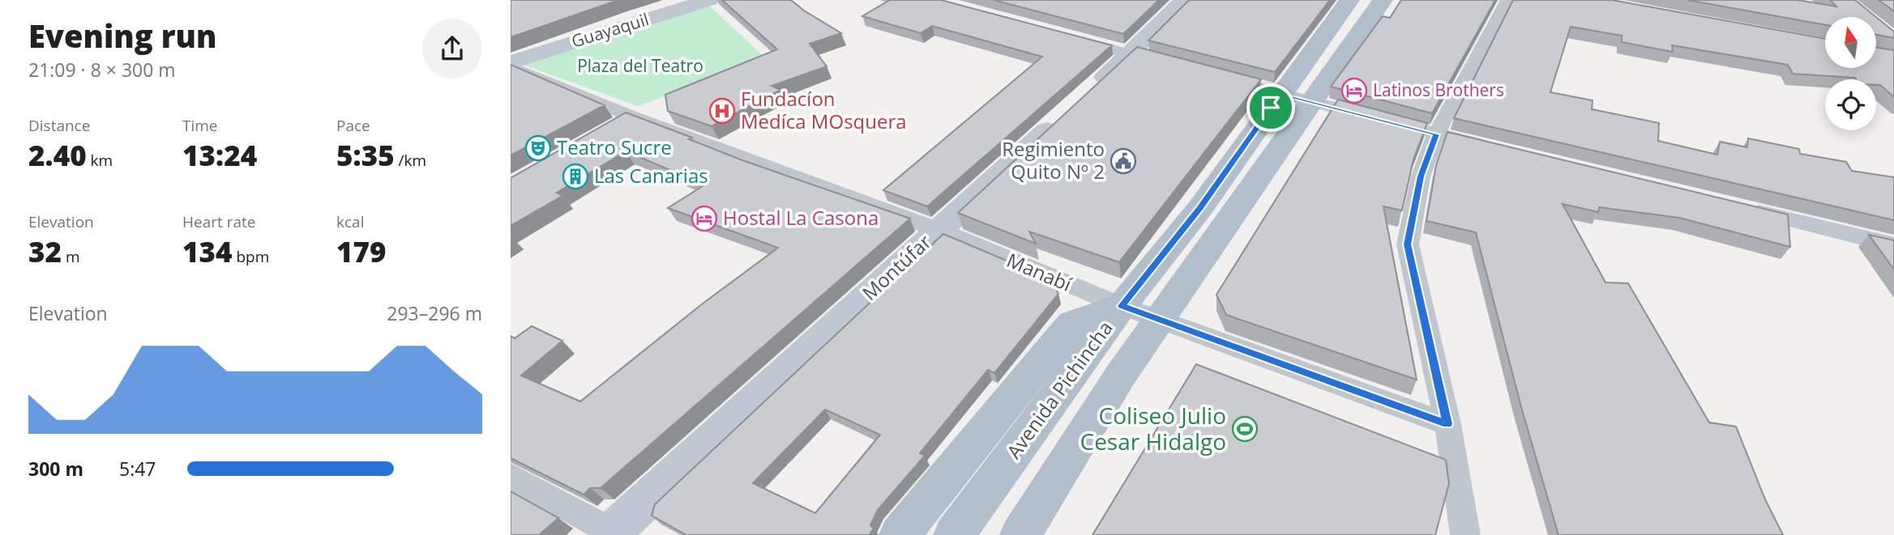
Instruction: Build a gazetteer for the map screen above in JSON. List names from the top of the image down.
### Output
{
  "streets": {
    "main road": ["Avenida Pichincha"],
    "street": ["Guayaquil", "Montúfar", "Manabí"]
  },
  "crossings": [
    ["Montúfar", "Manabí"],
    ["Manabí", "Avenida Pichincha"]
  ],
  "parks": ["Plaza del Teatro"],
  "places": {
    "hotel": ["Latinos Brothers", "Hostal La Casona"],
    "hospital": ["Fundacíon Medíca MOsquera"],
    "theatre": ["Teatro Sucre"],
    "public building": ["Regimiento Quito Nº 2"],
    "building": ["Las Canarias"],
    "sports": ["Coliseo Julio Cesar Hidalgo"]
  },
  "north": "top",
  "page": {
    "heading": ["Evening run", "21:09 · 8 × 300 m"],
    "stats": [
      ["Distance", "2.40 km"],
      ["Time", "13:24"],
      ["Pace", "5:35 /km"],
      ["Elevation", "32 m"],
      ["Heart rate", "134 bpm"],
      ["kcal", "179"]
    ],
    "chart": ["Elevation", "293–296 m"],
    "list": [
      {
        "name": "300 m",
        "note": "5:47"
      }
    ]
  }
}
